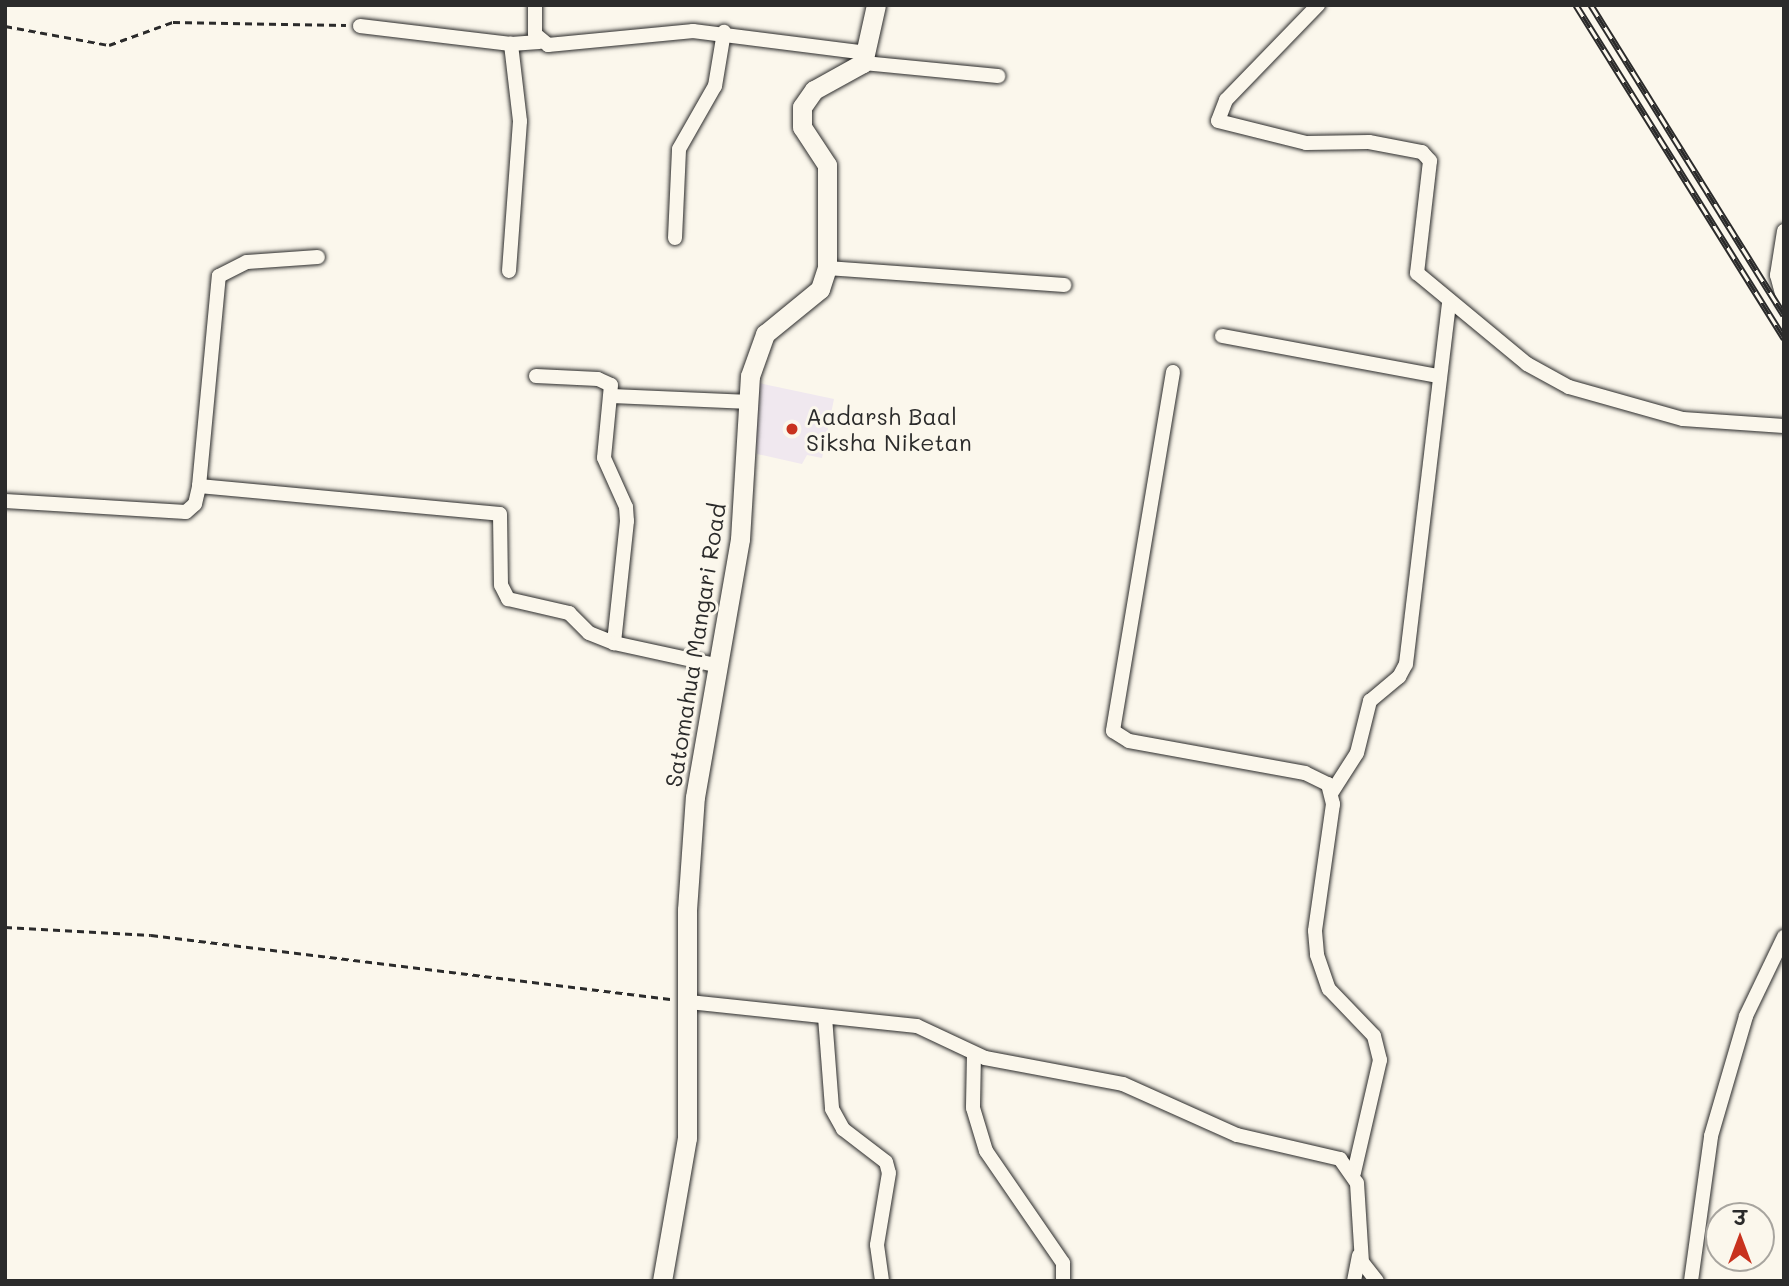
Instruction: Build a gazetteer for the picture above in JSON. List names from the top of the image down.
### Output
{
  "streets": {
    "street": ["Satomahua Mangari Road"]
  },
  "places": ["Aadarsh Baal Siksha Niketan"],
  "north": "top"
}
